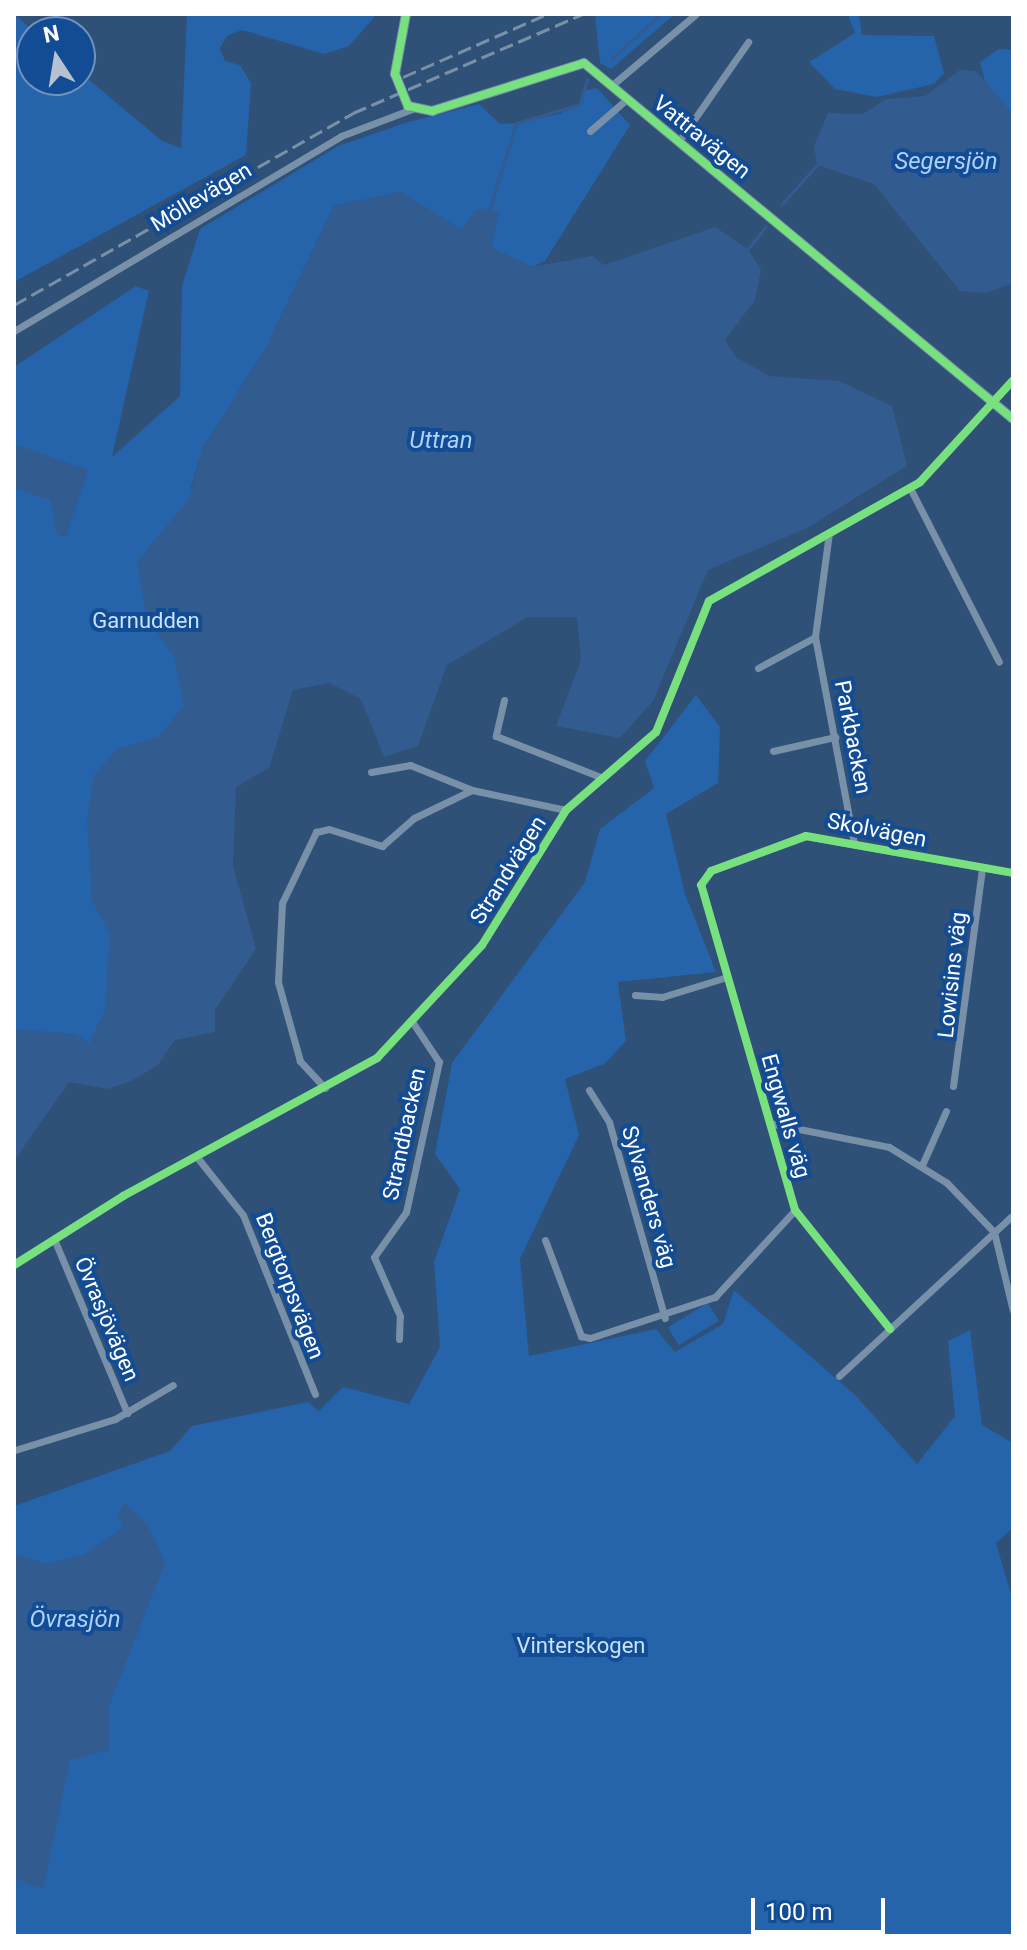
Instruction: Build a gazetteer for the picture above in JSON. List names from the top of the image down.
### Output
{
  "streets": {
    "street": [
      "Vattravägen",
      "Möllevägen",
      "Parkbacken",
      "Skolvägen",
      "Strandvägen",
      "Lowisins väg",
      "Engwalls väg",
      "Strandbacken",
      "Sylvanders väg",
      "Bergtorpsvägen",
      "Övrasjövägen"
    ]
  },
  "crossings": [
    ["Vattravägen", "Möllevägen"],
    ["Vattravägen", "Strandvägen"],
    ["Parkbacken", "Skolvägen"],
    ["Parkbacken", "Strandvägen"],
    ["Skolvägen", "Lowisins väg"],
    ["Skolvägen", "Engwalls väg"],
    ["Strandvägen", "Strandbacken"],
    ["Strandvägen", "Bergtorpsvägen"],
    ["Strandvägen", "Övrasjövägen"]
  ],
  "water": ["Segersjön", "Uttran", "Övrasjön"],
  "parks": ["Garnudden", "Vinterskogen"],
  "scale_bar": "100 m",
  "north": "top"
}
